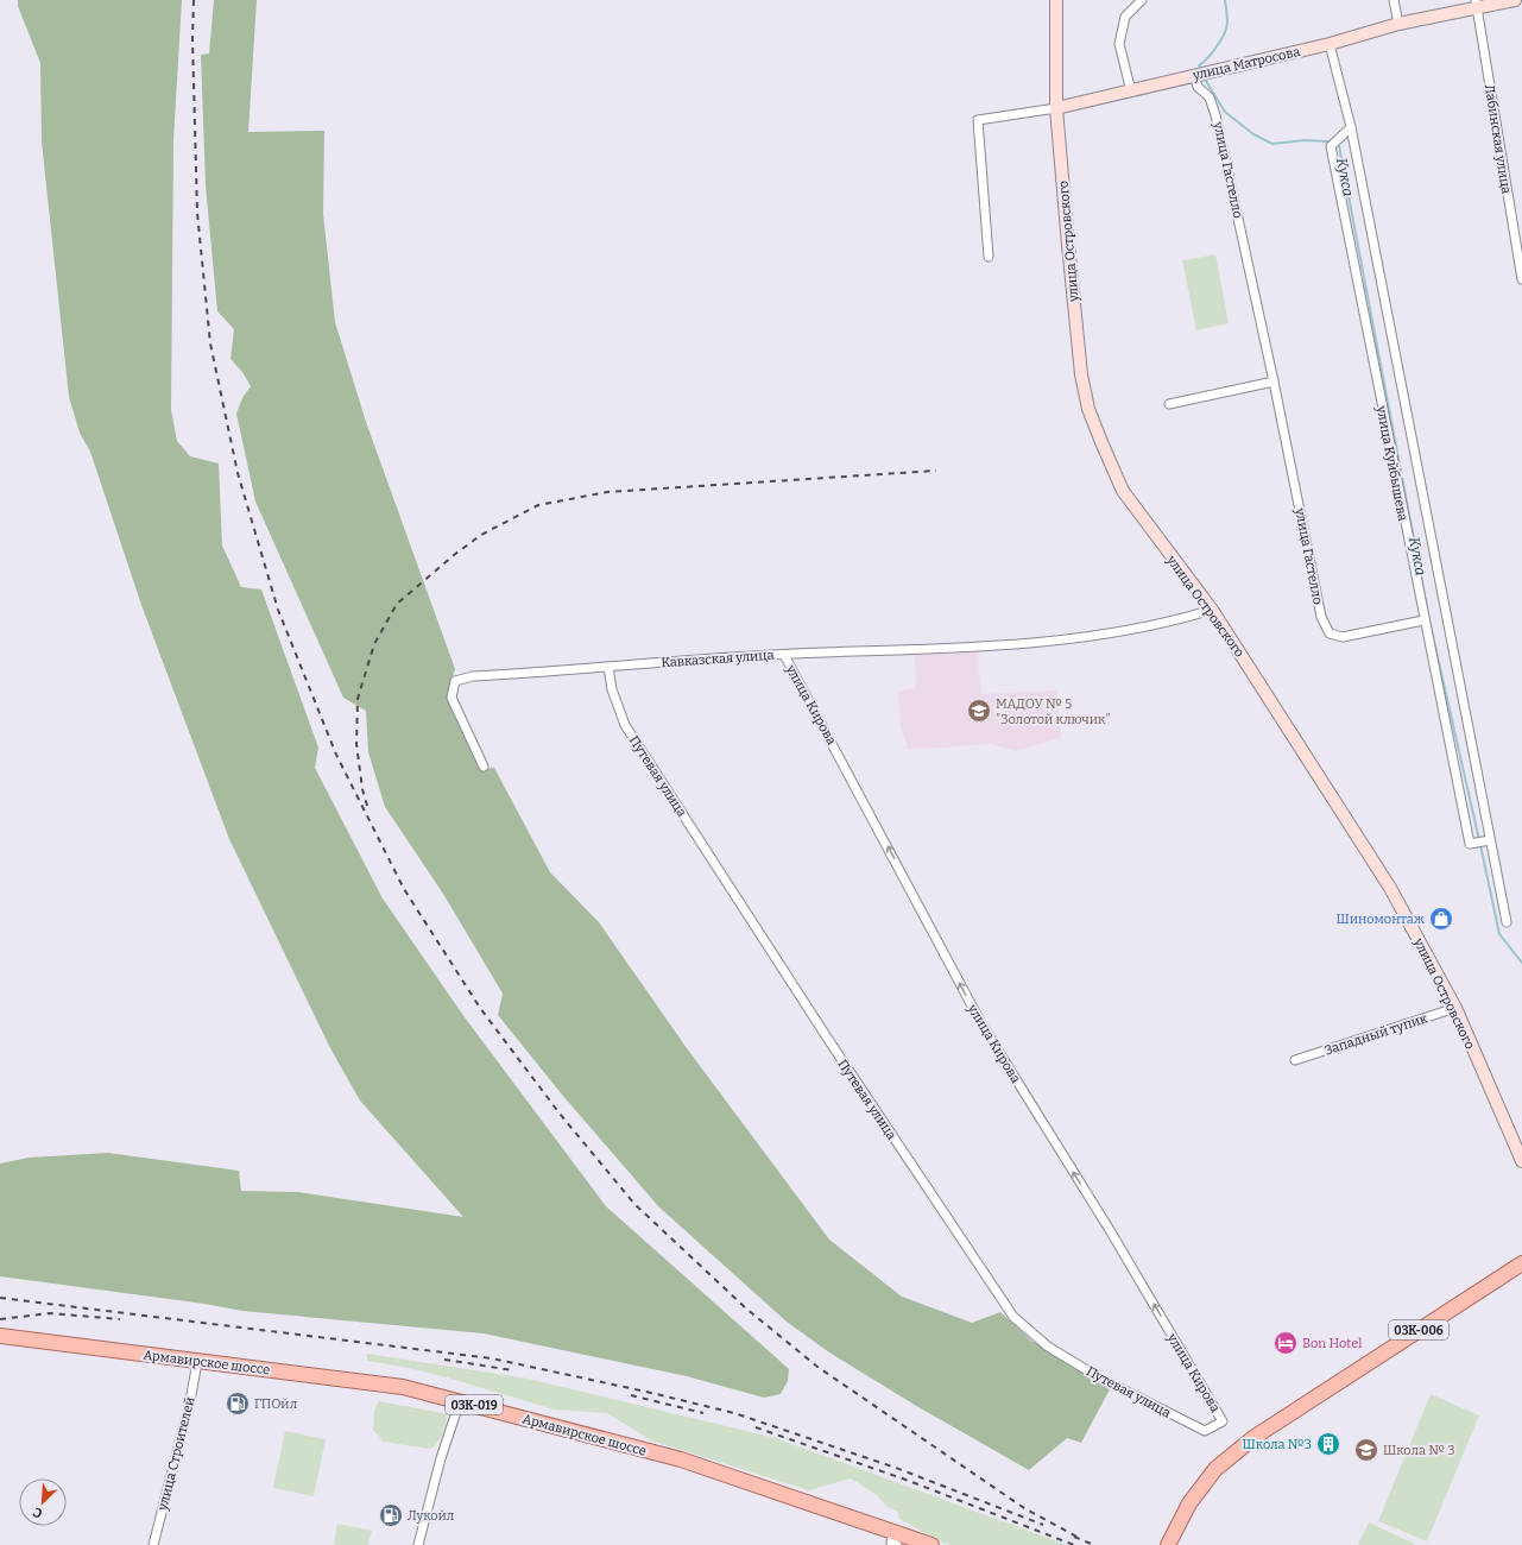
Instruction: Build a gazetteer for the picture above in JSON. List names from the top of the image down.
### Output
{
  "streets": {
    "main road": ["03К-006", "Армавирское шоссе", "03К-019"],
    "street": [
      "улица Матросова",
      "Лабинская улица",
      "улица Гастелло",
      "улица Островского",
      "улица Куйбышева",
      "Кавказская улица",
      "улица Кирова",
      "Путевая улица",
      "Западный тупик",
      "улица Строителей"
    ]
  },
  "crossings": [
    ["улица Матросова", "Лабинская улица"],
    ["улица Матросова", "улица Гастелло"],
    ["улица Матросова", "улица Островского"],
    ["улица Матросова", "улица Куйбышева"],
    ["улица Гастелло", "улица Куйбышева"],
    ["улица Островского", "Кавказская улица"],
    ["улица Островского", "Западный тупик"],
    ["Кавказская улица", "улица Кирова"],
    ["Кавказская улица", "Путевая улица"],
    ["улица Кирова", "Путевая улица"],
    ["Армавирское шоссе", "улица Строителей"]
  ],
  "one_way": ["улица Кирова"],
  "water": ["Кукса"],
  "places": {
    "school or university": ["МАДОУ № 5 \"Золотой ключик\"", "Школа № 3"],
    "shop": ["Шиномонтаж"],
    "hotel": ["Bon Hotel"],
    "fuel station": ["ГПОйл", "Лукойл"],
    "building": ["Школа №3"]
  },
  "north": "bottom left"
}
